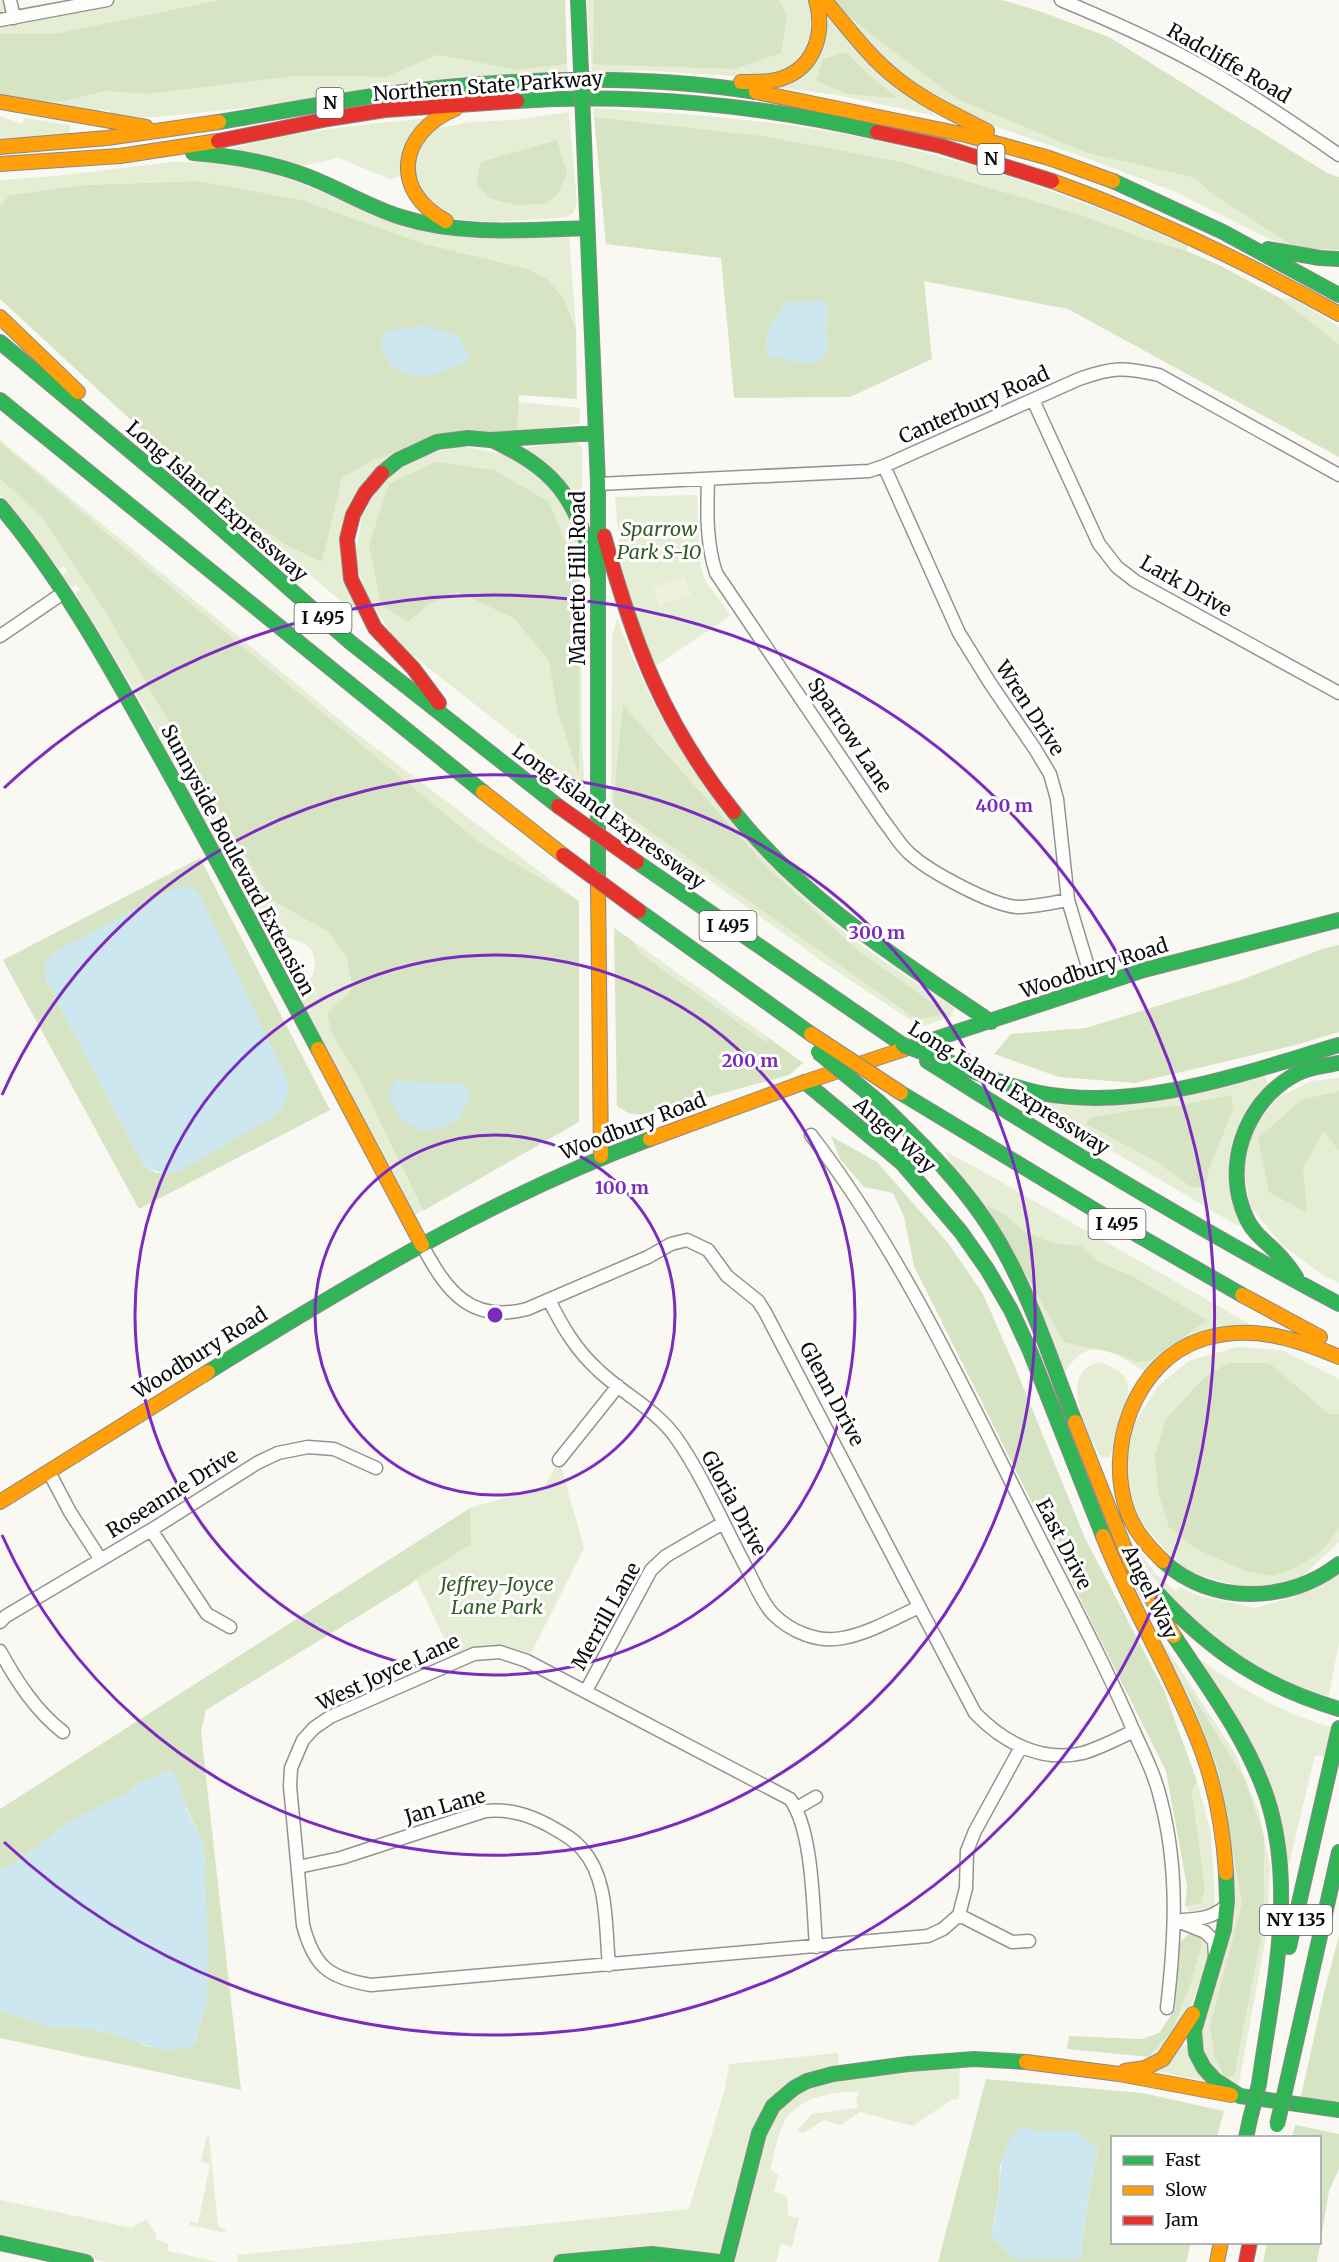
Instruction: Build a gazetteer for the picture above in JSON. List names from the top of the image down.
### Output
{
  "streets": {
    "main road": [
      "Northern State Parkway",
      "N",
      "Long Island Expressway",
      "Manetto Hill Road",
      "I 495",
      "Sunnyside Boulevard Extension",
      "Woodbury Road",
      "Angel Way",
      "NY 135"
    ],
    "street": [
      "Radcliffe Road",
      "Canterbury Road",
      "Lark Drive",
      "Wren Drive",
      "Sparrow Lane",
      "Glenn Drive",
      "Roseanne Drive",
      "Gloria Drive",
      "East Drive",
      "Merrill Lane",
      "West Joyce Lane",
      "Jan Lane"
    ]
  },
  "crossings": [
    ["Canterbury Road", "Manetto Hill Road"],
    ["Canterbury Road", "Lark Drive"],
    ["Canterbury Road", "Wren Drive"],
    ["Canterbury Road", "Sparrow Lane"],
    ["Manetto Hill Road", "Woodbury Road"],
    ["Wren Drive", "Sparrow Lane"],
    ["Wren Drive", "Woodbury Road"],
    ["Sunnyside Boulevard Extension", "Woodbury Road"],
    ["Sunnyside Boulevard Extension", "Glenn Drive"],
    ["Woodbury Road", "Angel Way"],
    ["Woodbury Road", "Glenn Drive"],
    ["Glenn Drive", "Gloria Drive"],
    ["Glenn Drive", "East Drive"],
    ["Gloria Drive", "Merrill Lane"],
    ["Merrill Lane", "West Joyce Lane"],
    ["West Joyce Lane", "Jan Lane"]
  ],
  "parks": ["Sparrow Park S-10", "Jeffrey-Joyce Lane Park"],
  "legend": ["Fast", "Slow", "Jam"],
  "rings": [
    "400 m",
    "300 m",
    "200 m",
    "100 m"
  ]
}
